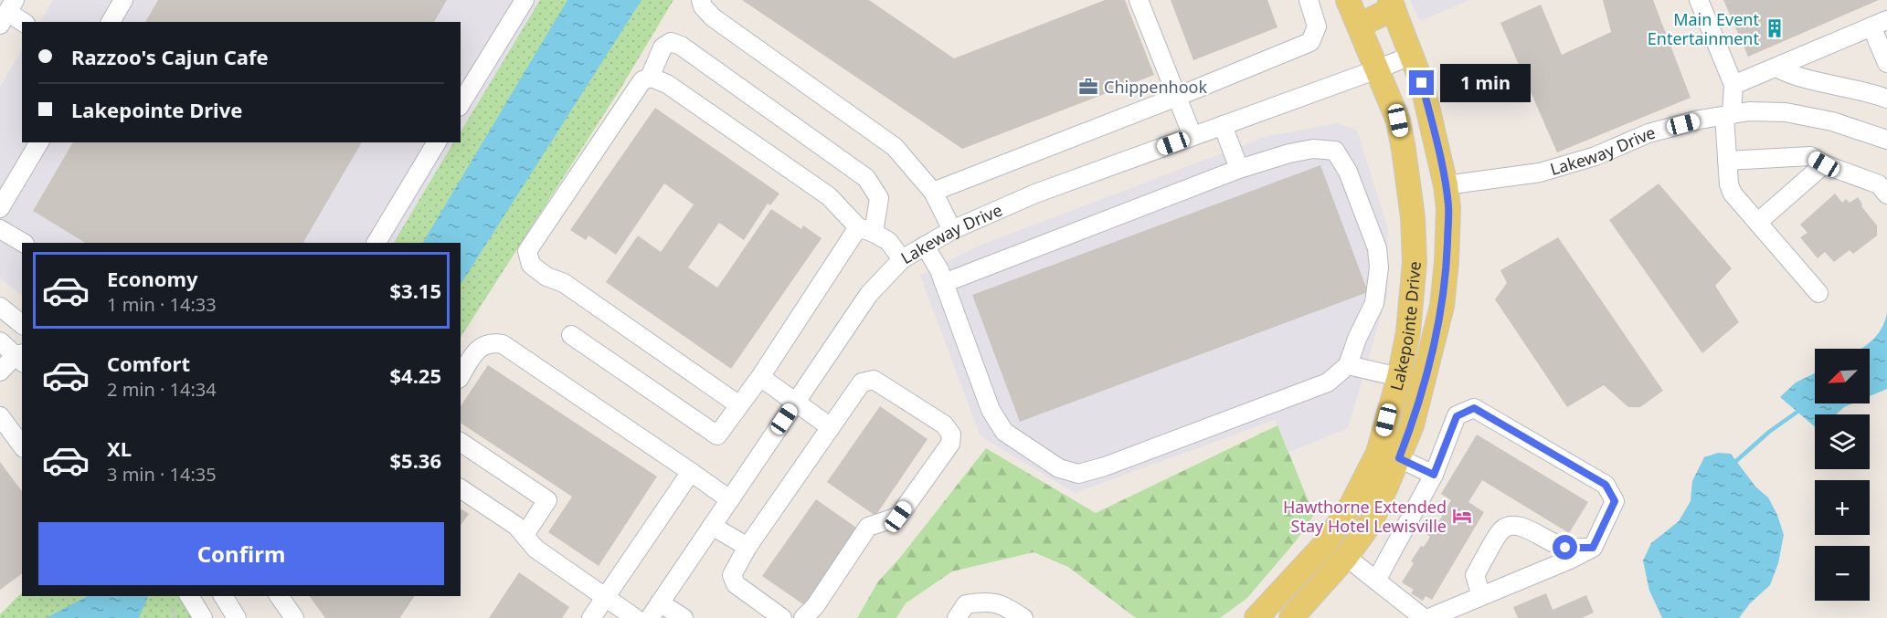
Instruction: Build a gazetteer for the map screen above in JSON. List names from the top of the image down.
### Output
{
  "streets": {
    "main road": ["Lakepointe Drive"],
    "street": ["Lakeway Drive"]
  },
  "crossings": [
    ["Lakeway Drive", "Lakepointe Drive"]
  ],
  "places": {
    "building": ["Main Event Entertainment"],
    "office": ["Chippenhook"],
    "hotel": ["Hawthorne Extended Stay Hotel Lewisville"]
  },
  "north": "bottom left",
  "page": {
    "banner": ["Razzoo's Cajun Cafe", "Lakepointe Drive"],
    "bubble": "1 min",
    "list": [
      {
        "name": "Economy",
        "note": "1 min · 14:33",
        "value": "$3.15"
      },
      {
        "name": "Comfort",
        "note": "2 min · 14:34",
        "value": "$4.25"
      },
      {
        "name": "XL",
        "note": "3 min · 14:35",
        "value": "$5.36"
      }
    ],
    "map_buttons": ["+", "−"],
    "buttons": "Confirm"
  }
}
